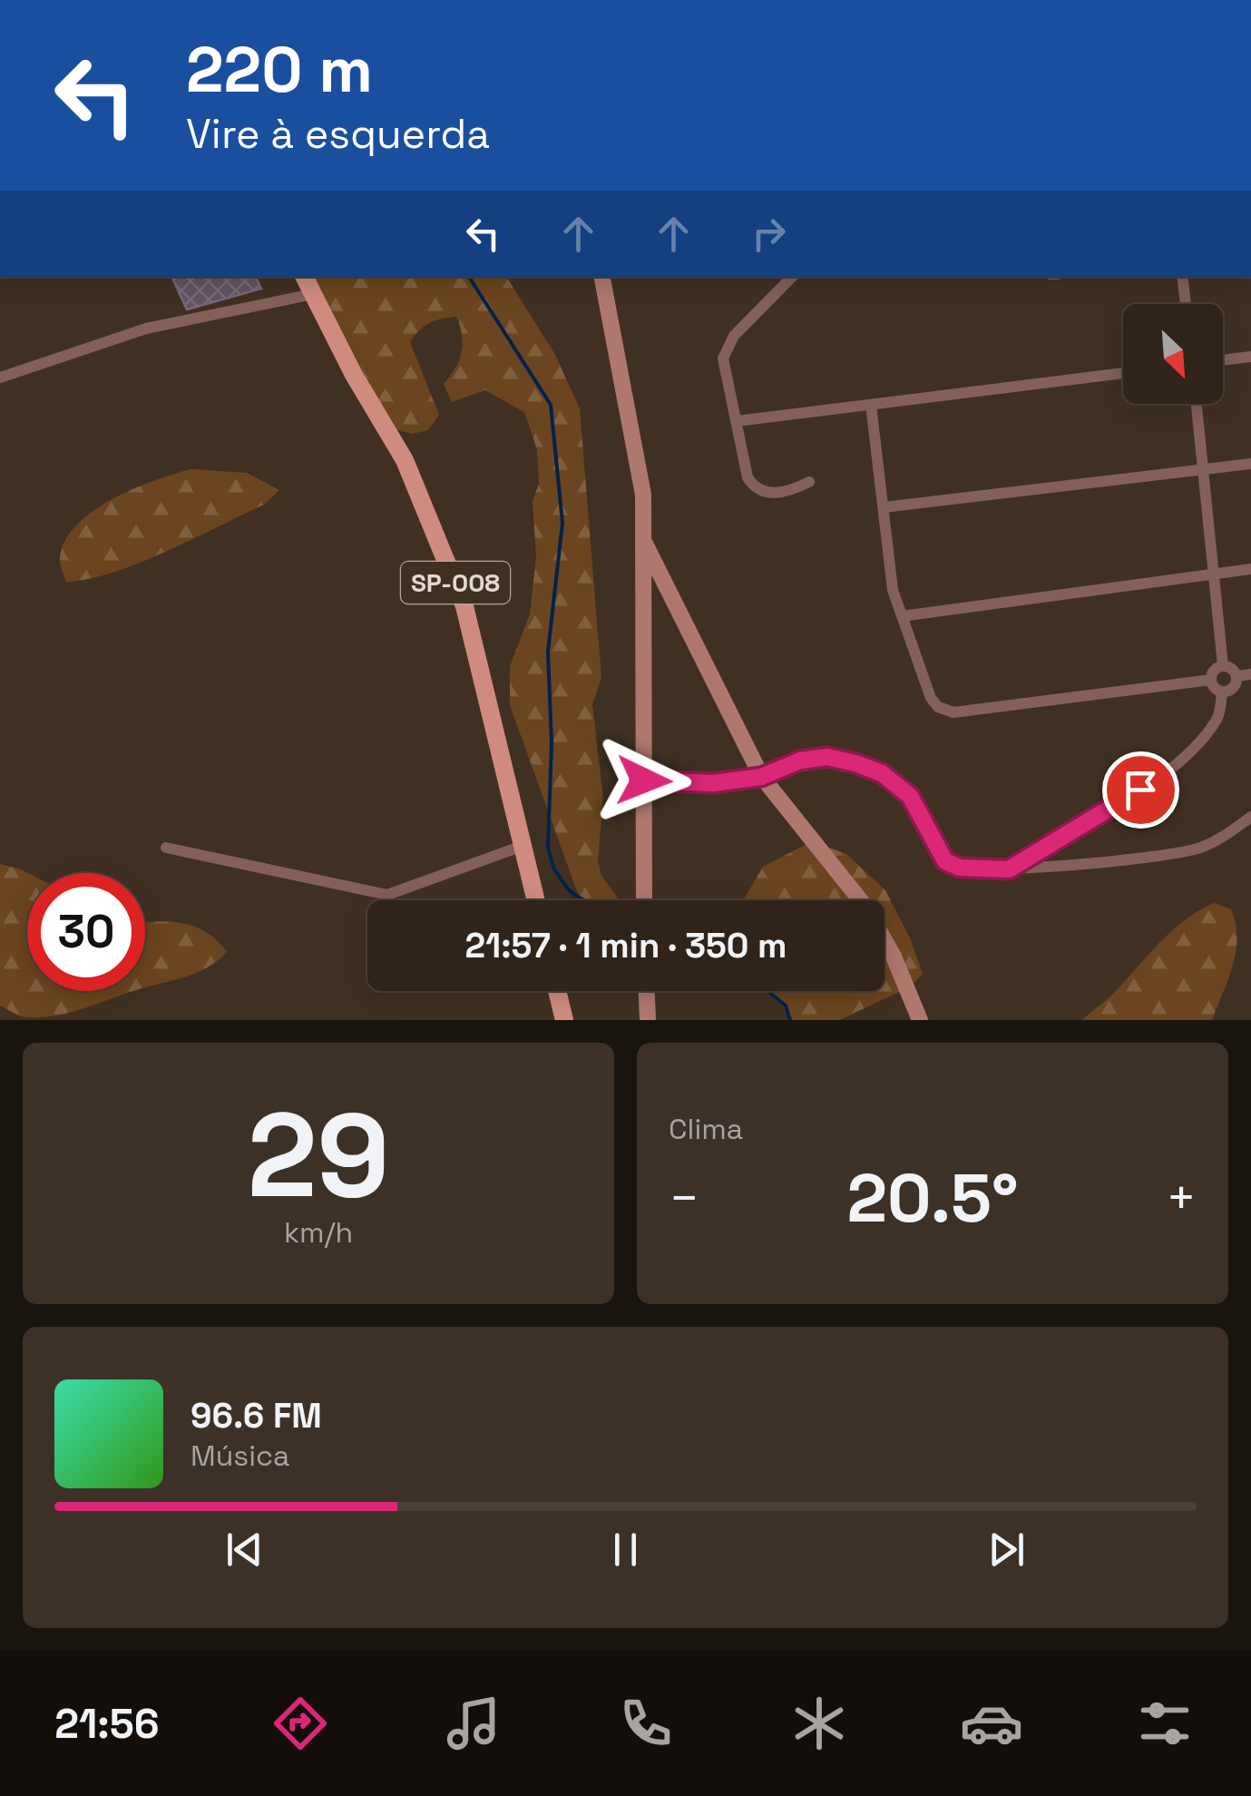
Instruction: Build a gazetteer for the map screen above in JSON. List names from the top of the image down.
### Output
{
  "streets": {
    "main road": ["SP-008"]
  },
  "north": "bottom right",
  "page": {
    "turn": ["220 m", "Vire à esquerda"],
    "limit": "30",
    "trip": "21:57 · 1 min · 350 m",
    "tile": [
      ["29", "km/h"],
      "Clima"
    ],
    "heat": ["−", "20.5°", "+"],
    "song": ["96.6 FM", "Música"],
    "tabs": "21:56"
  }
}
